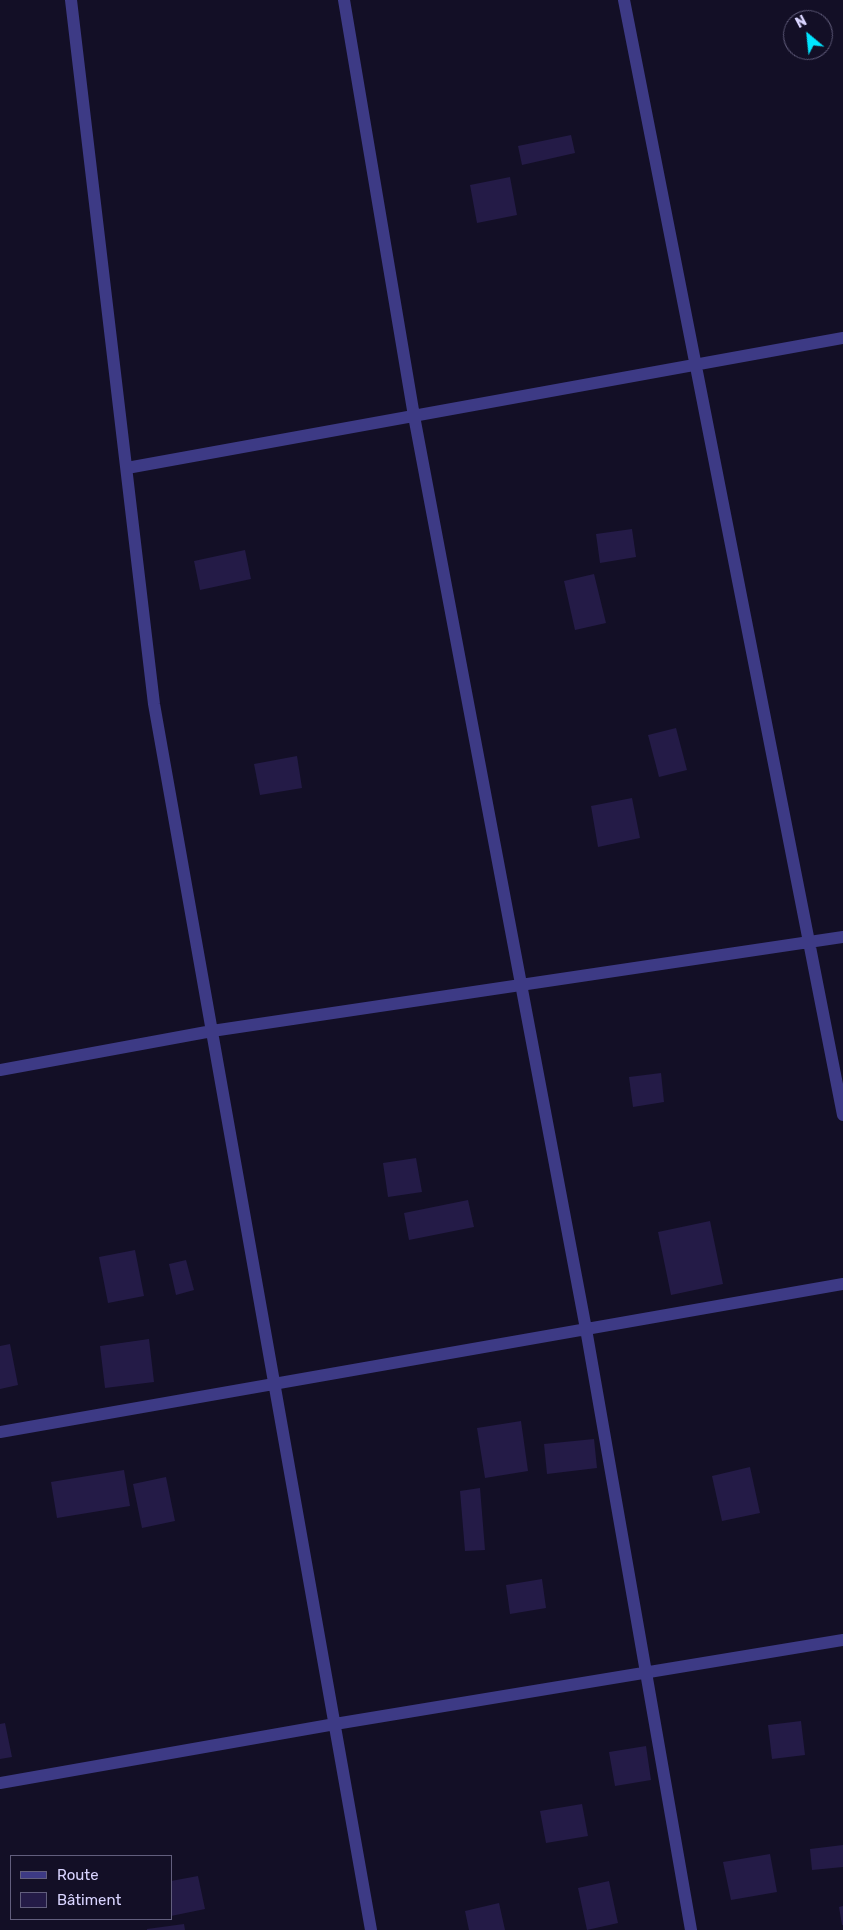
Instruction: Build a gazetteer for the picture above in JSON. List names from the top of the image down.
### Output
{
  "legend": ["Route", "Bâtiment"],
  "north": "top left"
}
